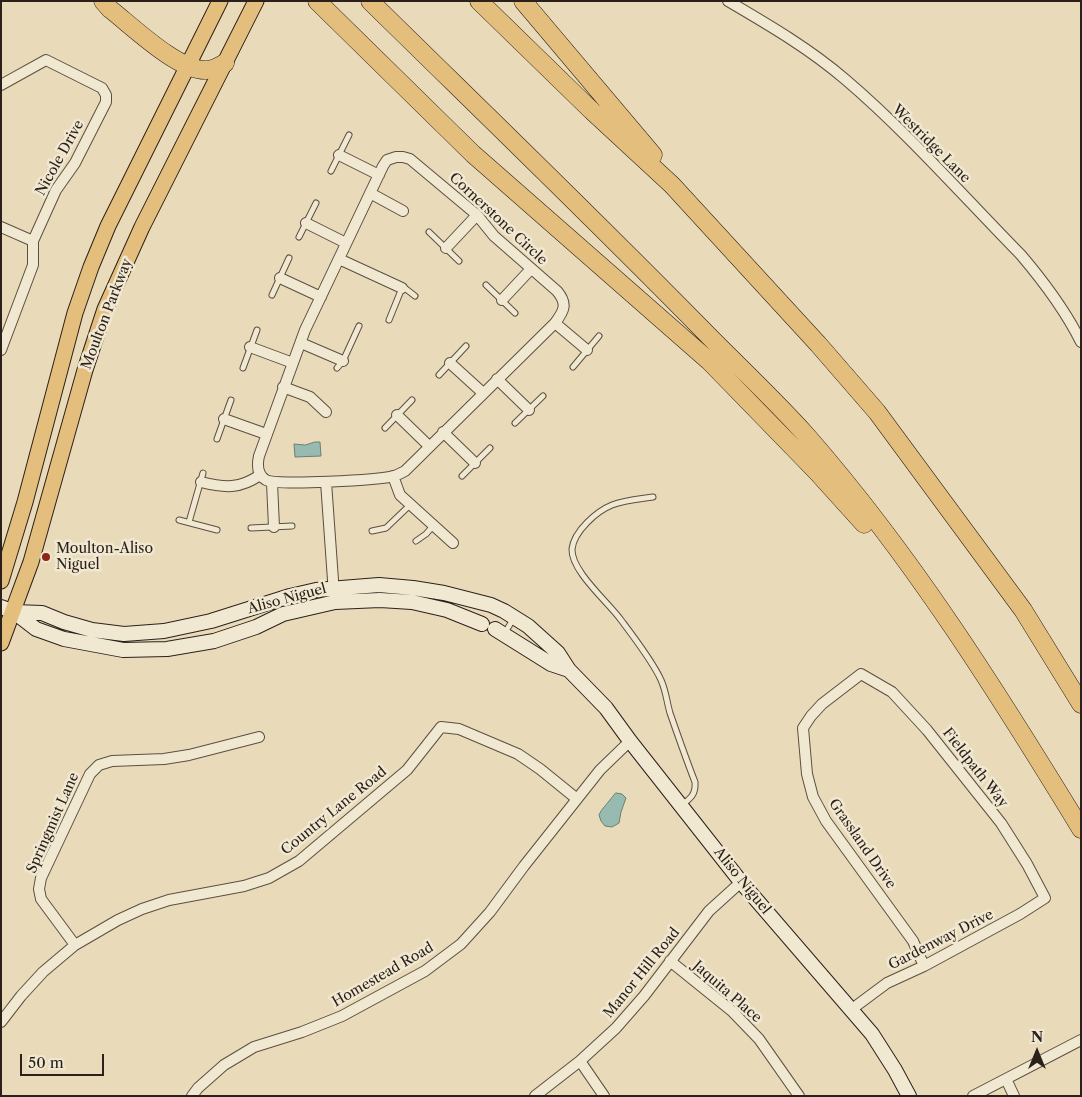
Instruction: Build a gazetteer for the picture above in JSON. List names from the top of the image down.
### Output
{
  "streets": {
    "main road": ["Moulton Parkway"],
    "street": [
      "Westridge Lane",
      "Nicole Drive",
      "Cornerstone Circle",
      "Aliso Niguel",
      "Fieldpath Way",
      "Country Lane Road",
      "Springmist Lane",
      "Grassland Drive",
      "Gardenway Drive",
      "Manor Hill Road",
      "Homestead Road",
      "Jaquita Place"
    ]
  },
  "crossings": [
    ["Moulton Parkway", "Aliso Niguel"],
    ["Aliso Niguel", "Gardenway Drive"],
    ["Aliso Niguel", "Manor Hill Road"],
    ["Aliso Niguel", "Homestead Road"],
    ["Fieldpath Way", "Grassland Drive"],
    ["Fieldpath Way", "Gardenway Drive"],
    ["Country Lane Road", "Springmist Lane"],
    ["Country Lane Road", "Homestead Road"],
    ["Grassland Drive", "Gardenway Drive"],
    ["Manor Hill Road", "Jaquita Place"]
  ],
  "places": ["Moulton-Aliso Niguel"],
  "scale_bar": "50 m",
  "north": "top"
}
